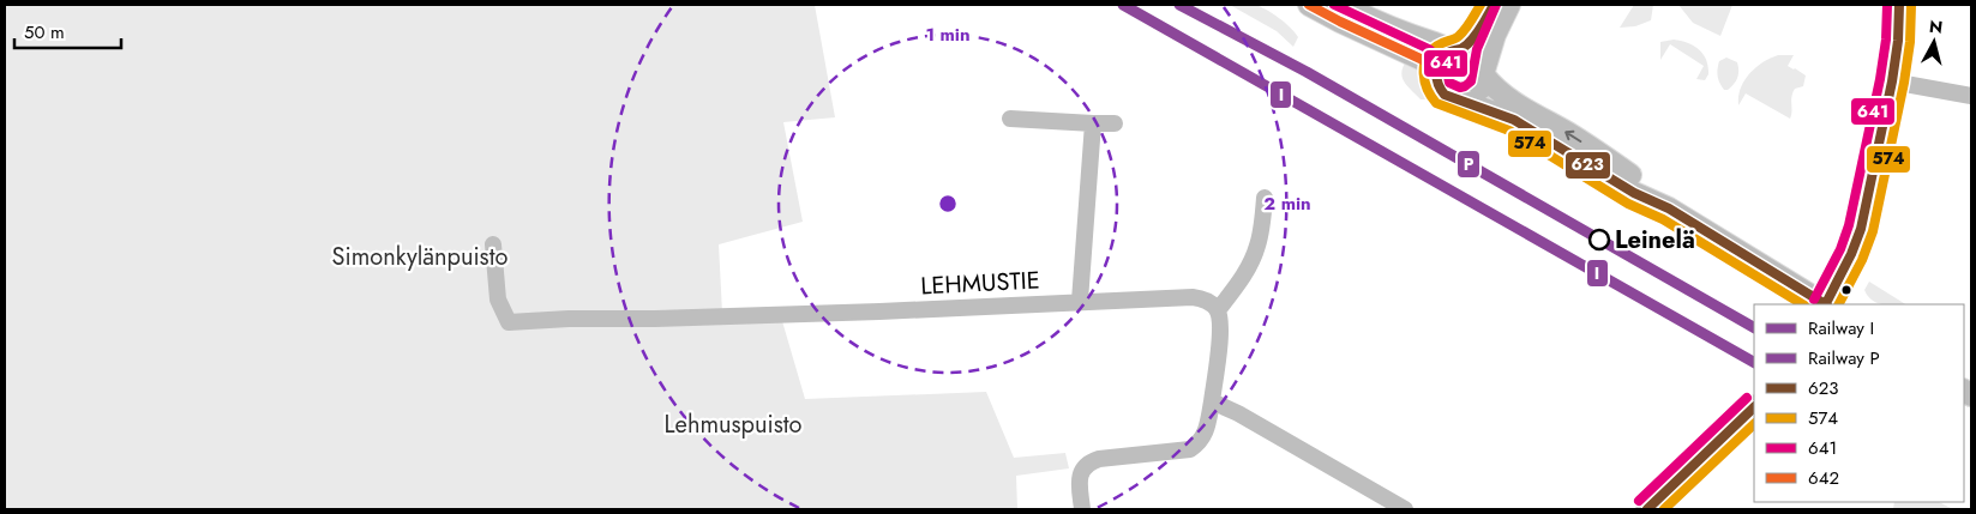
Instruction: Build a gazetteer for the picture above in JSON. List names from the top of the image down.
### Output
{
  "streets": {
    "street": ["LEHMUSTIE"]
  },
  "parks": ["Simonkylänpuisto", "Lehmuspuisto"],
  "places": ["Leinelä"],
  "lines": [
    "rail line I",
    "rail line P",
    "transit line 623",
    "transit line 574",
    "transit line 641",
    "transit line 642"
  ],
  "legend": [
    "Railway I",
    "Railway P",
    "623",
    "574",
    "641",
    "642"
  ],
  "scale_bar": "50 m",
  "north": "top",
  "rings": ["1 min", "2 min"]
}
